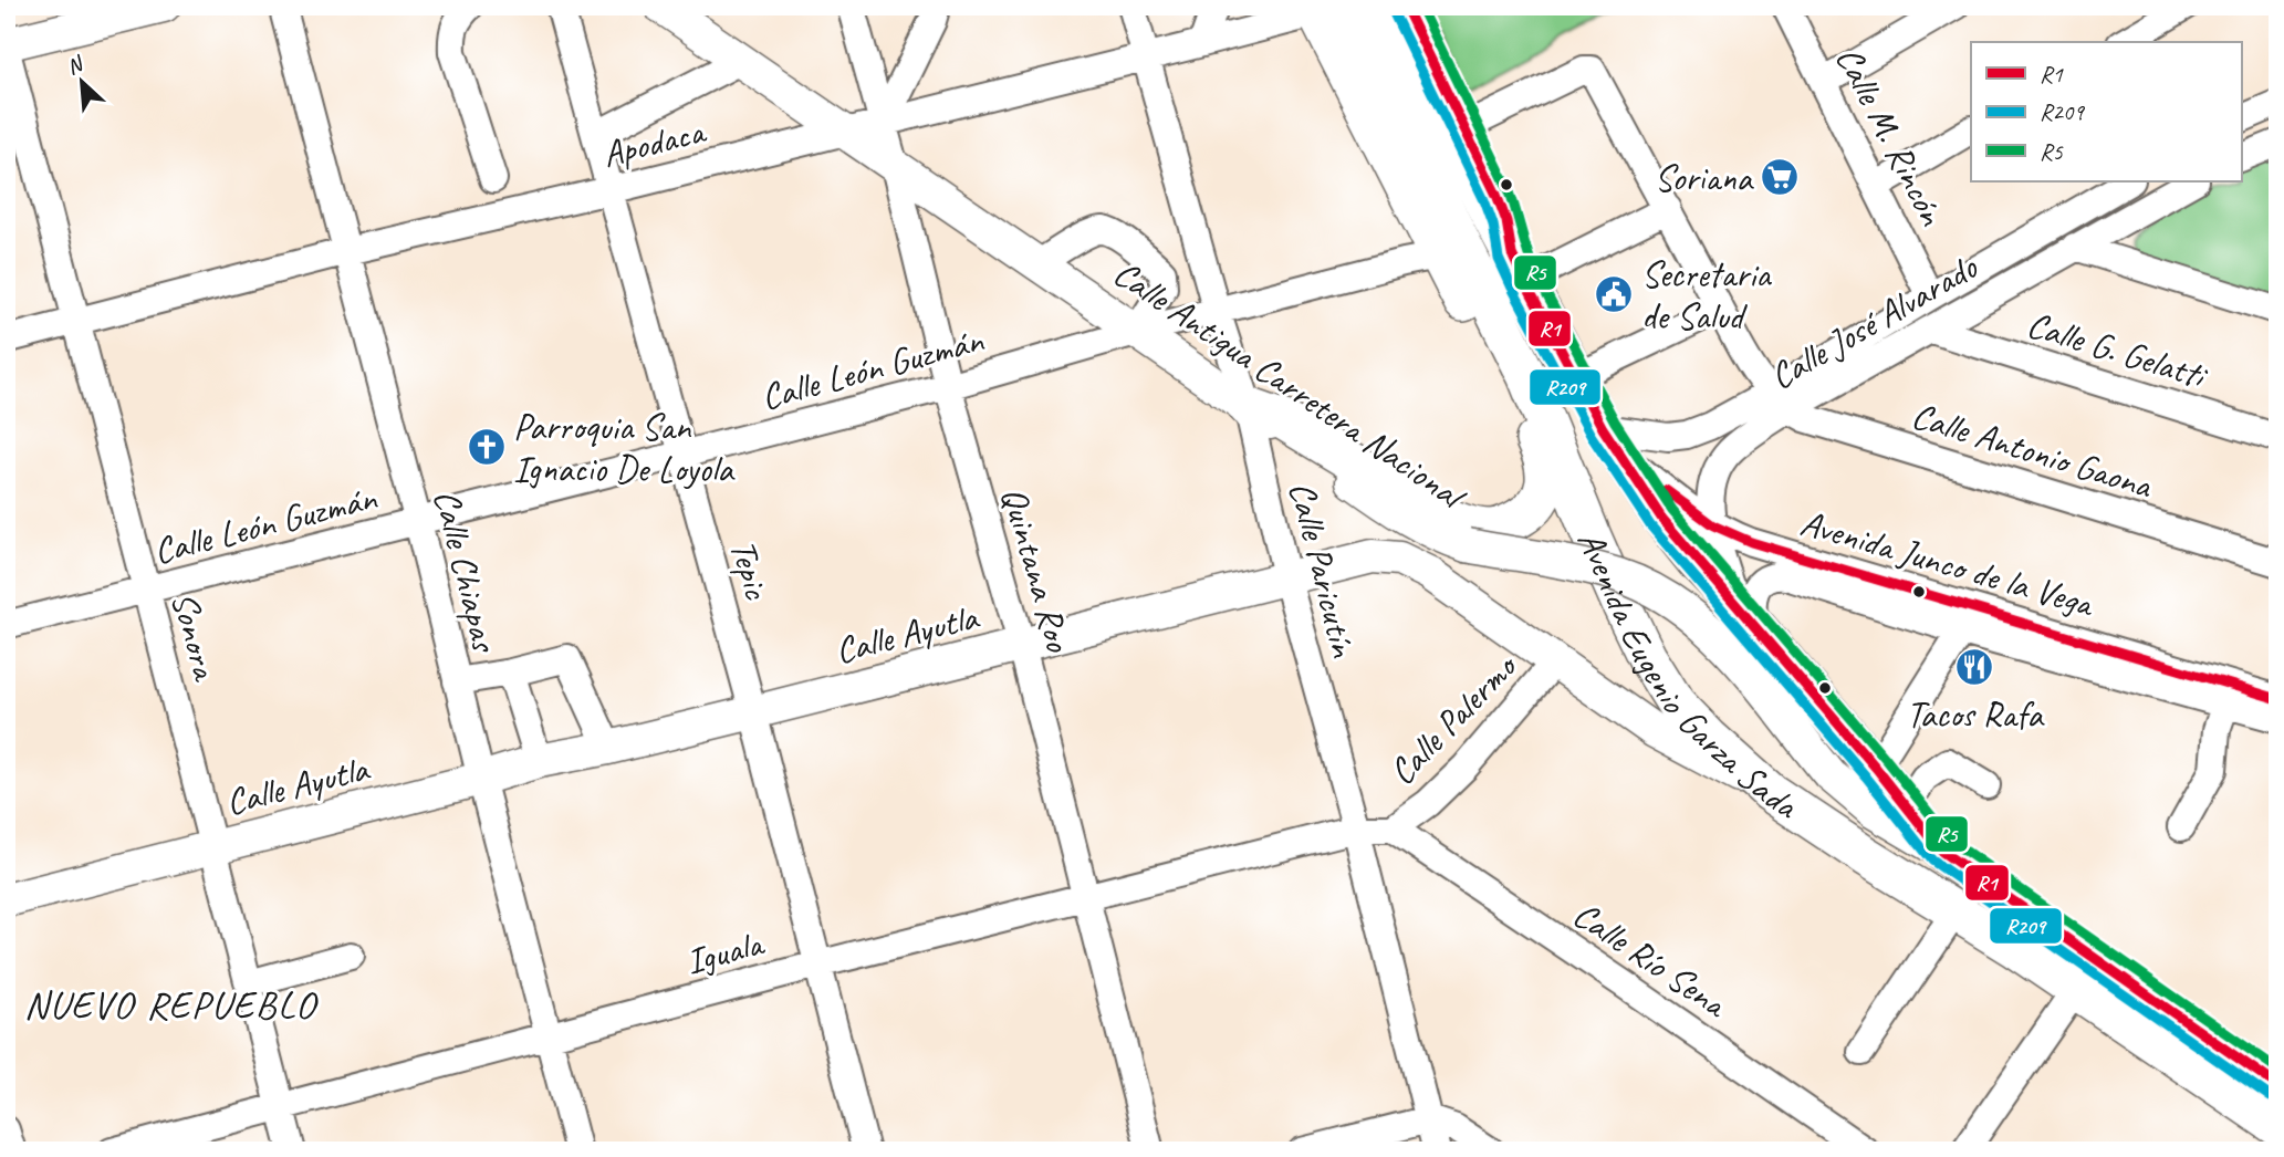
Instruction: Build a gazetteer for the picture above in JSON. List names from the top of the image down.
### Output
{
  "streets": {
    "highway": ["Avenida Eugenio Garza Sada"],
    "main road": ["Calle Antigua Carretera Nacional", "Calle Ayutla"],
    "street": [
      "Calle M. Rincón",
      "Apodaca",
      "Calle José Alvarado",
      "Calle G. Gelatti",
      "Calle León Guzmán",
      "Calle Antonio Gaona",
      "Avenida Junco de la Vega",
      "Tepic",
      "Quintana Roo",
      "Calle Paricutín",
      "Calle Chiapas",
      "Sonora",
      "Calle Palermo",
      "Iguala",
      "Calle Río Sena"
    ]
  },
  "crossings": [
    ["Calle M. Rincón", "Calle José Alvarado"],
    ["Apodaca", "Calle Antigua Carretera Nacional"],
    ["Apodaca", "Tepic"],
    ["Apodaca", "Quintana Roo"],
    ["Apodaca", "Calle Paricutín"],
    ["Apodaca", "Calle Chiapas"],
    ["Apodaca", "Sonora"],
    ["Apodaca", "Avenida Eugenio Garza Sada"],
    ["Calle José Alvarado", "Calle G. Gelatti"],
    ["Calle José Alvarado", "Calle Antonio Gaona"],
    ["Calle José Alvarado", "Avenida Junco de la Vega"],
    ["Calle José Alvarado", "Avenida Eugenio Garza Sada"],
    ["Calle León Guzmán", "Calle Antigua Carretera Nacional"],
    ["Calle León Guzmán", "Tepic"],
    ["Calle León Guzmán", "Quintana Roo"],
    ["Calle León Guzmán", "Calle Paricutín"],
    ["Calle León Guzmán", "Calle Chiapas"],
    ["Calle León Guzmán", "Sonora"],
    ["Calle Antigua Carretera Nacional", "Quintana Roo"],
    ["Calle Antigua Carretera Nacional", "Calle Paricutín"],
    ["Calle Antigua Carretera Nacional", "Avenida Eugenio Garza Sada"],
    ["Avenida Junco de la Vega", "Avenida Eugenio Garza Sada"],
    ["Tepic", "Calle Ayutla"],
    ["Tepic", "Iguala"],
    ["Quintana Roo", "Calle Ayutla"],
    ["Quintana Roo", "Iguala"],
    ["Calle Paricutín", "Calle Ayutla"],
    ["Calle Paricutín", "Calle Palermo"],
    ["Calle Paricutín", "Iguala"],
    ["Calle Chiapas", "Calle Ayutla"],
    ["Calle Chiapas", "Iguala"],
    ["Calle Ayutla", "Sonora"],
    ["Calle Ayutla", "Avenida Eugenio Garza Sada"],
    ["Calle Ayutla", "Calle Palermo"],
    ["Sonora", "Iguala"],
    ["Calle Palermo", "Iguala"],
    ["Calle Palermo", "Calle Río Sena"]
  ],
  "districts": ["NUEVO REPUEBLO"],
  "places": {
    "supermarket": ["Soriana"],
    "public building": ["Secretaria de Salud"],
    "church": ["Parroquia San Ignacio De Loyola"],
    "restaurant": ["Tacos Rafa"]
  },
  "lines": ["transit line R1", "transit line R5", "transit line R209"],
  "legend": ["R1", "R209", "R5"],
  "north": "top left"
}
